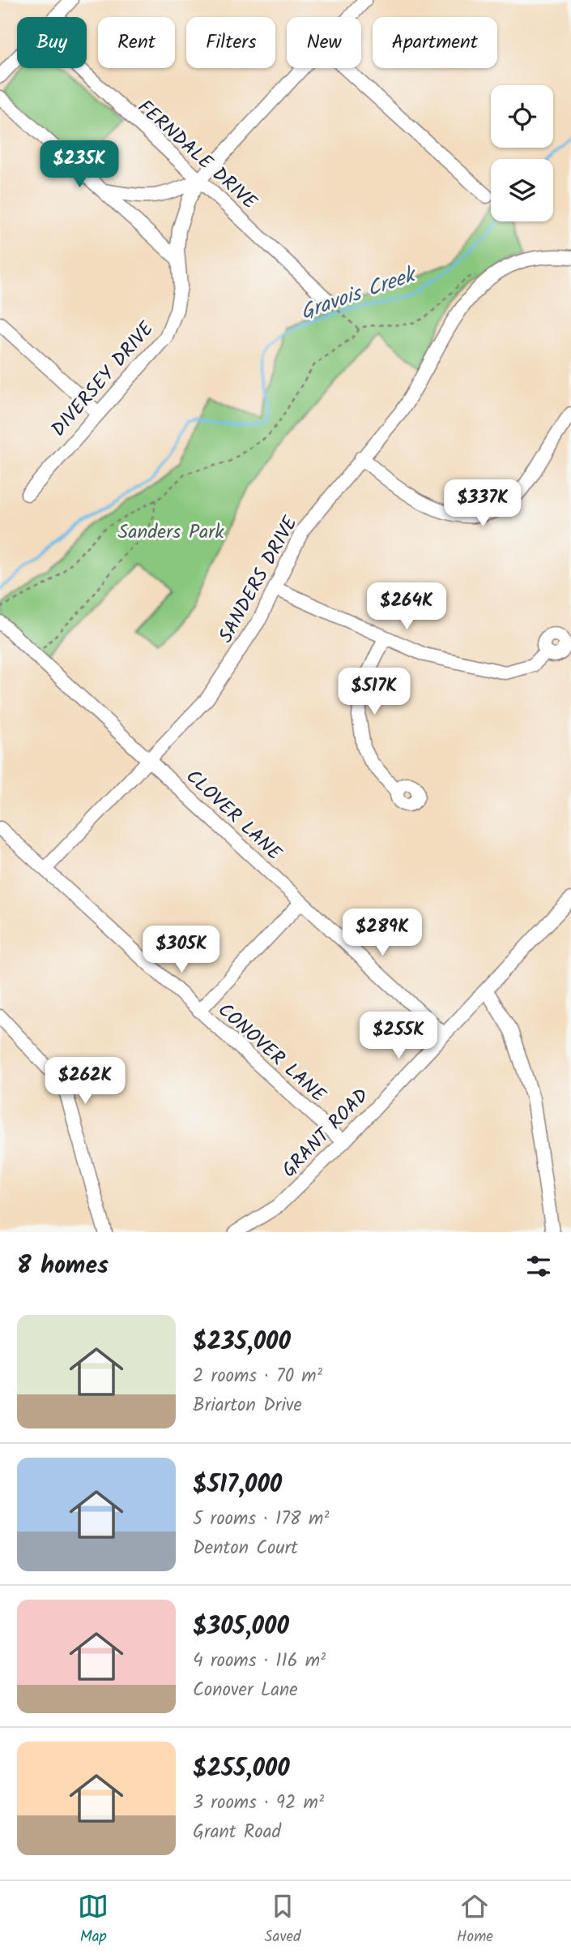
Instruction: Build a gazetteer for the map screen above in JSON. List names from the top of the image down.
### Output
{
  "streets": {
    "street": [
      "FERNDALE DRIVE",
      "DIVERSEY DRIVE",
      "SANDERS DRIVE",
      "CLOVER LANE",
      "CONOVER LANE",
      "GRANT ROAD"
    ]
  },
  "crossings": [
    ["FERNDALE DRIVE", "DIVERSEY DRIVE"],
    ["SANDERS DRIVE", "CLOVER LANE"],
    ["SANDERS DRIVE", "CONOVER LANE"],
    ["CLOVER LANE", "GRANT ROAD"],
    ["CONOVER LANE", "GRANT ROAD"]
  ],
  "water": ["Gravois Creek"],
  "parks": ["Sanders Park"],
  "page": {
    "chip": [
      "Buy",
      "Rent",
      "Filters",
      "New",
      "Apartment"
    ],
    "price": [
      "$235K",
      "$337K",
      "$264K",
      "$517K",
      "$289K",
      "$305K",
      "$255K",
      "$262K"
    ],
    "heading": "8 homes",
    "list": [
      {
        "name": "$235,000",
        "note": "2 rooms · 70 m² · Briarton Drive"
      },
      {
        "name": "$517,000",
        "note": "5 rooms · 178 m² · Denton Court"
      },
      {
        "name": "$305,000",
        "note": "4 rooms · 116 m² · Conover Lane"
      },
      {
        "name": "$255,000",
        "note": "3 rooms · 92 m² · Grant Road"
      }
    ],
    "tabs": ["Map", "Saved", "Home"]
  }
}
